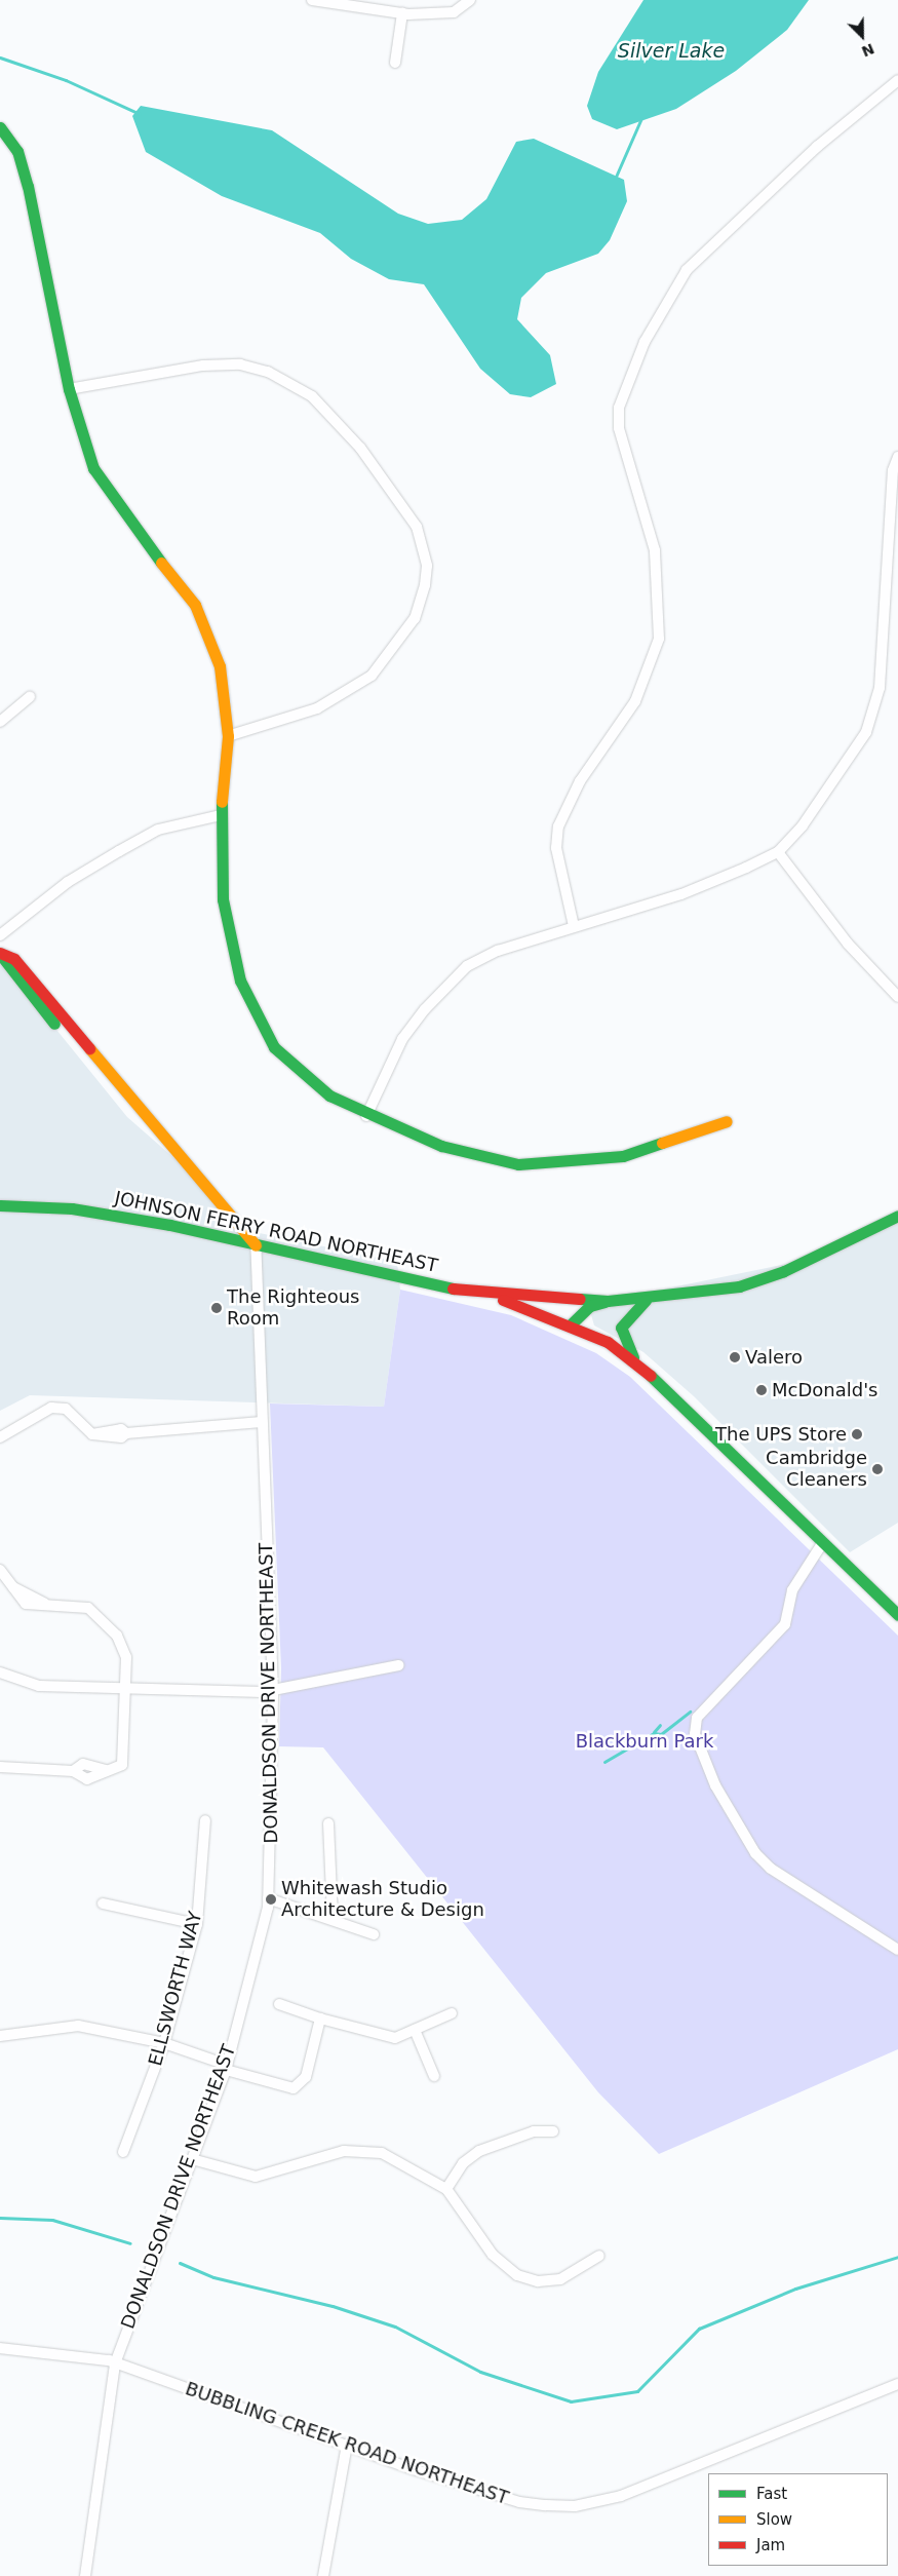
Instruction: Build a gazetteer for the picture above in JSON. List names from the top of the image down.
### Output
{
  "streets": {
    "main road": ["JOHNSON FERRY ROAD NORTHEAST"],
    "street": ["DONALDSON DRIVE NORTHEAST", "ELLSWORTH WAY", "BUBBLING CREEK ROAD NORTHEAST"]
  },
  "crossings": [
    ["JOHNSON FERRY ROAD NORTHEAST", "DONALDSON DRIVE NORTHEAST"],
    ["DONALDSON DRIVE NORTHEAST", "BUBBLING CREEK ROAD NORTHEAST"]
  ],
  "water": ["Silver Lake"],
  "parks": ["Blackburn Park"],
  "places": [
    "The Righteous Room",
    "Valero",
    "McDonald's",
    "The UPS Store",
    "Cambridge Cleaners",
    "Whitewash Studio Architecture & Design"
  ],
  "legend": ["Fast", "Slow", "Jam"],
  "north": "bottom right"
}
